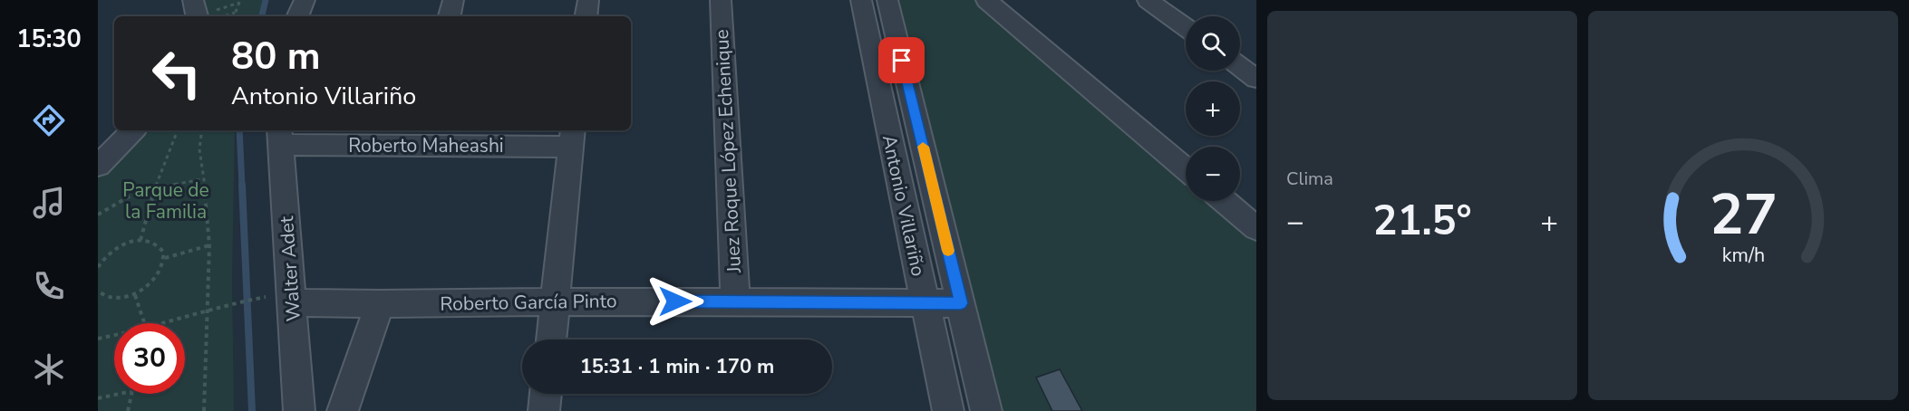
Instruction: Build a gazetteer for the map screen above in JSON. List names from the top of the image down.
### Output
{
  "streets": {
    "street": [
      "Roberto Maheashi",
      "Juez Roque López Echenique",
      "Antonio Villariño",
      "Walter Adet",
      "Roberto García Pinto"
    ]
  },
  "crossings": [
    ["Roberto Maheashi", "Walter Adet"],
    ["Juez Roque López Echenique", "Roberto García Pinto"],
    ["Antonio Villariño", "Roberto García Pinto"],
    ["Walter Adet", "Roberto García Pinto"]
  ],
  "parks": ["Parque de la Familia"],
  "page": {
    "tabs": "15:30",
    "tile": "Clima",
    "map_buttons": ["+", "−"],
    "turn": ["80 m", "Antonio Villariño"],
    "heat": ["−", "21.5°", "+"],
    "limit": "30",
    "trip": "15:31 · 1 min · 170 m",
    "gauge": ["27", "km/h"]
  }
}
